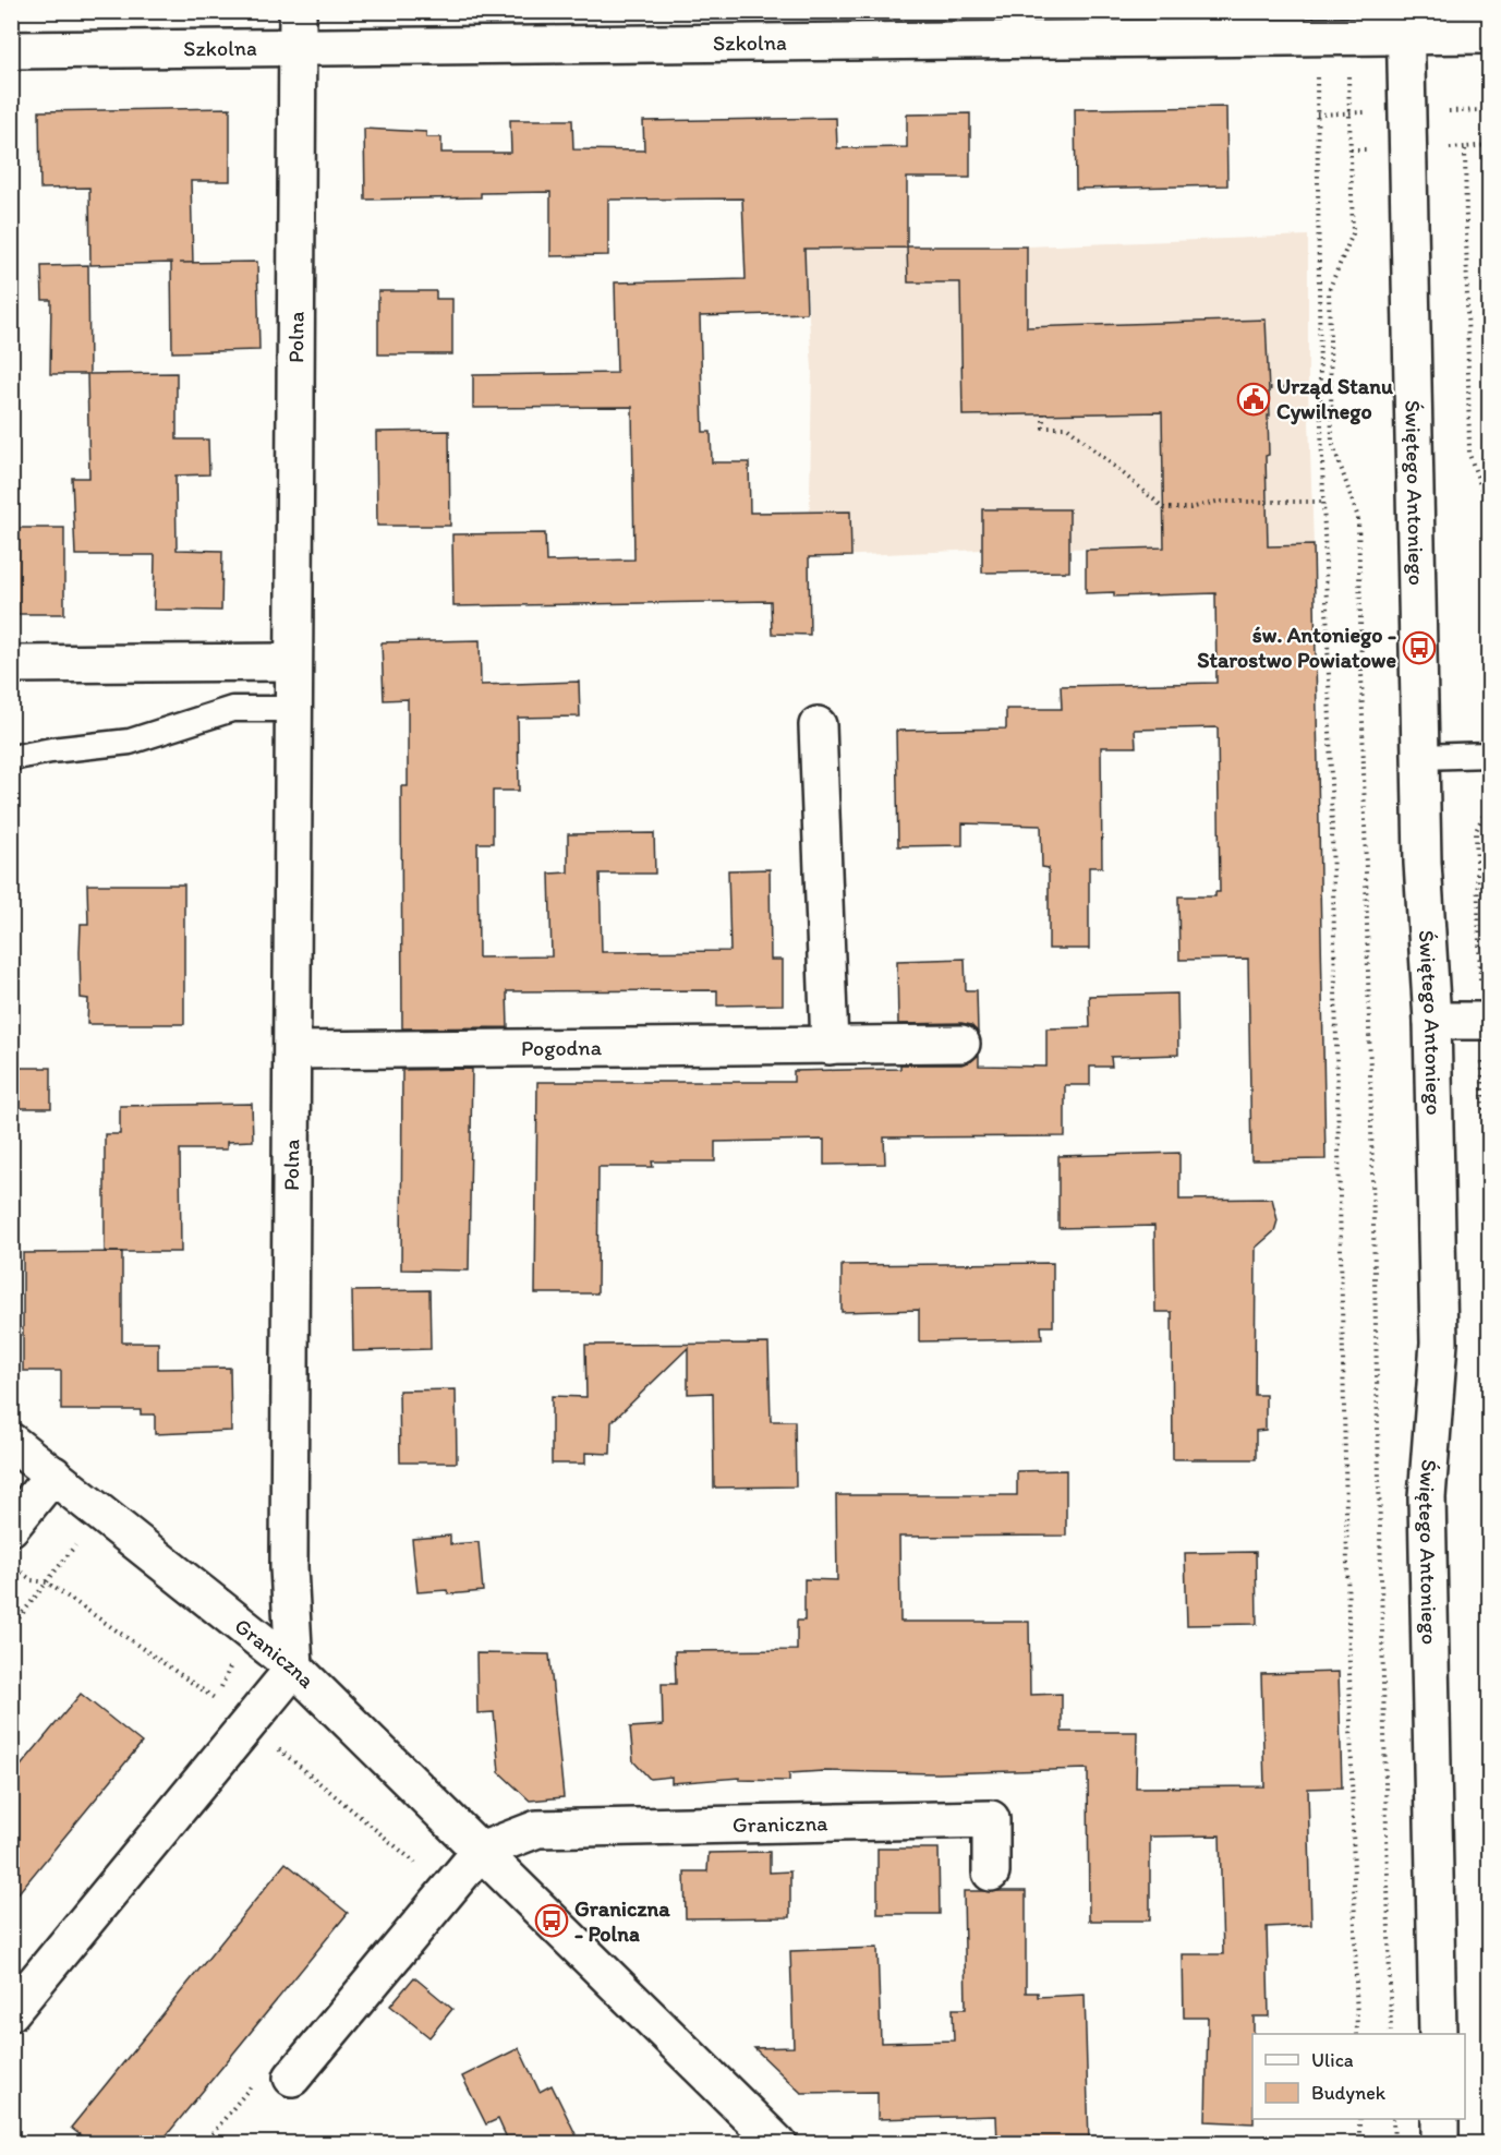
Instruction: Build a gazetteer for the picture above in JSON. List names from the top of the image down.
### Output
{
  "streets": {
    "street": [
      "Szkolna",
      "Polna",
      "Świętego Antoniego",
      "Pogodna",
      "Graniczna"
    ]
  },
  "crossings": [
    ["Szkolna", "Polna"],
    ["Szkolna", "Świętego Antoniego"],
    ["Polna", "Pogodna"],
    ["Polna", "Graniczna"]
  ],
  "places": {
    "public building": ["Urząd Stanu Cywilnego"],
    "bus stop": ["św. Antoniego - Starostwo Powiatowe", "Graniczna - Polna"]
  },
  "legend": ["Ulica", "Budynek"]
}
